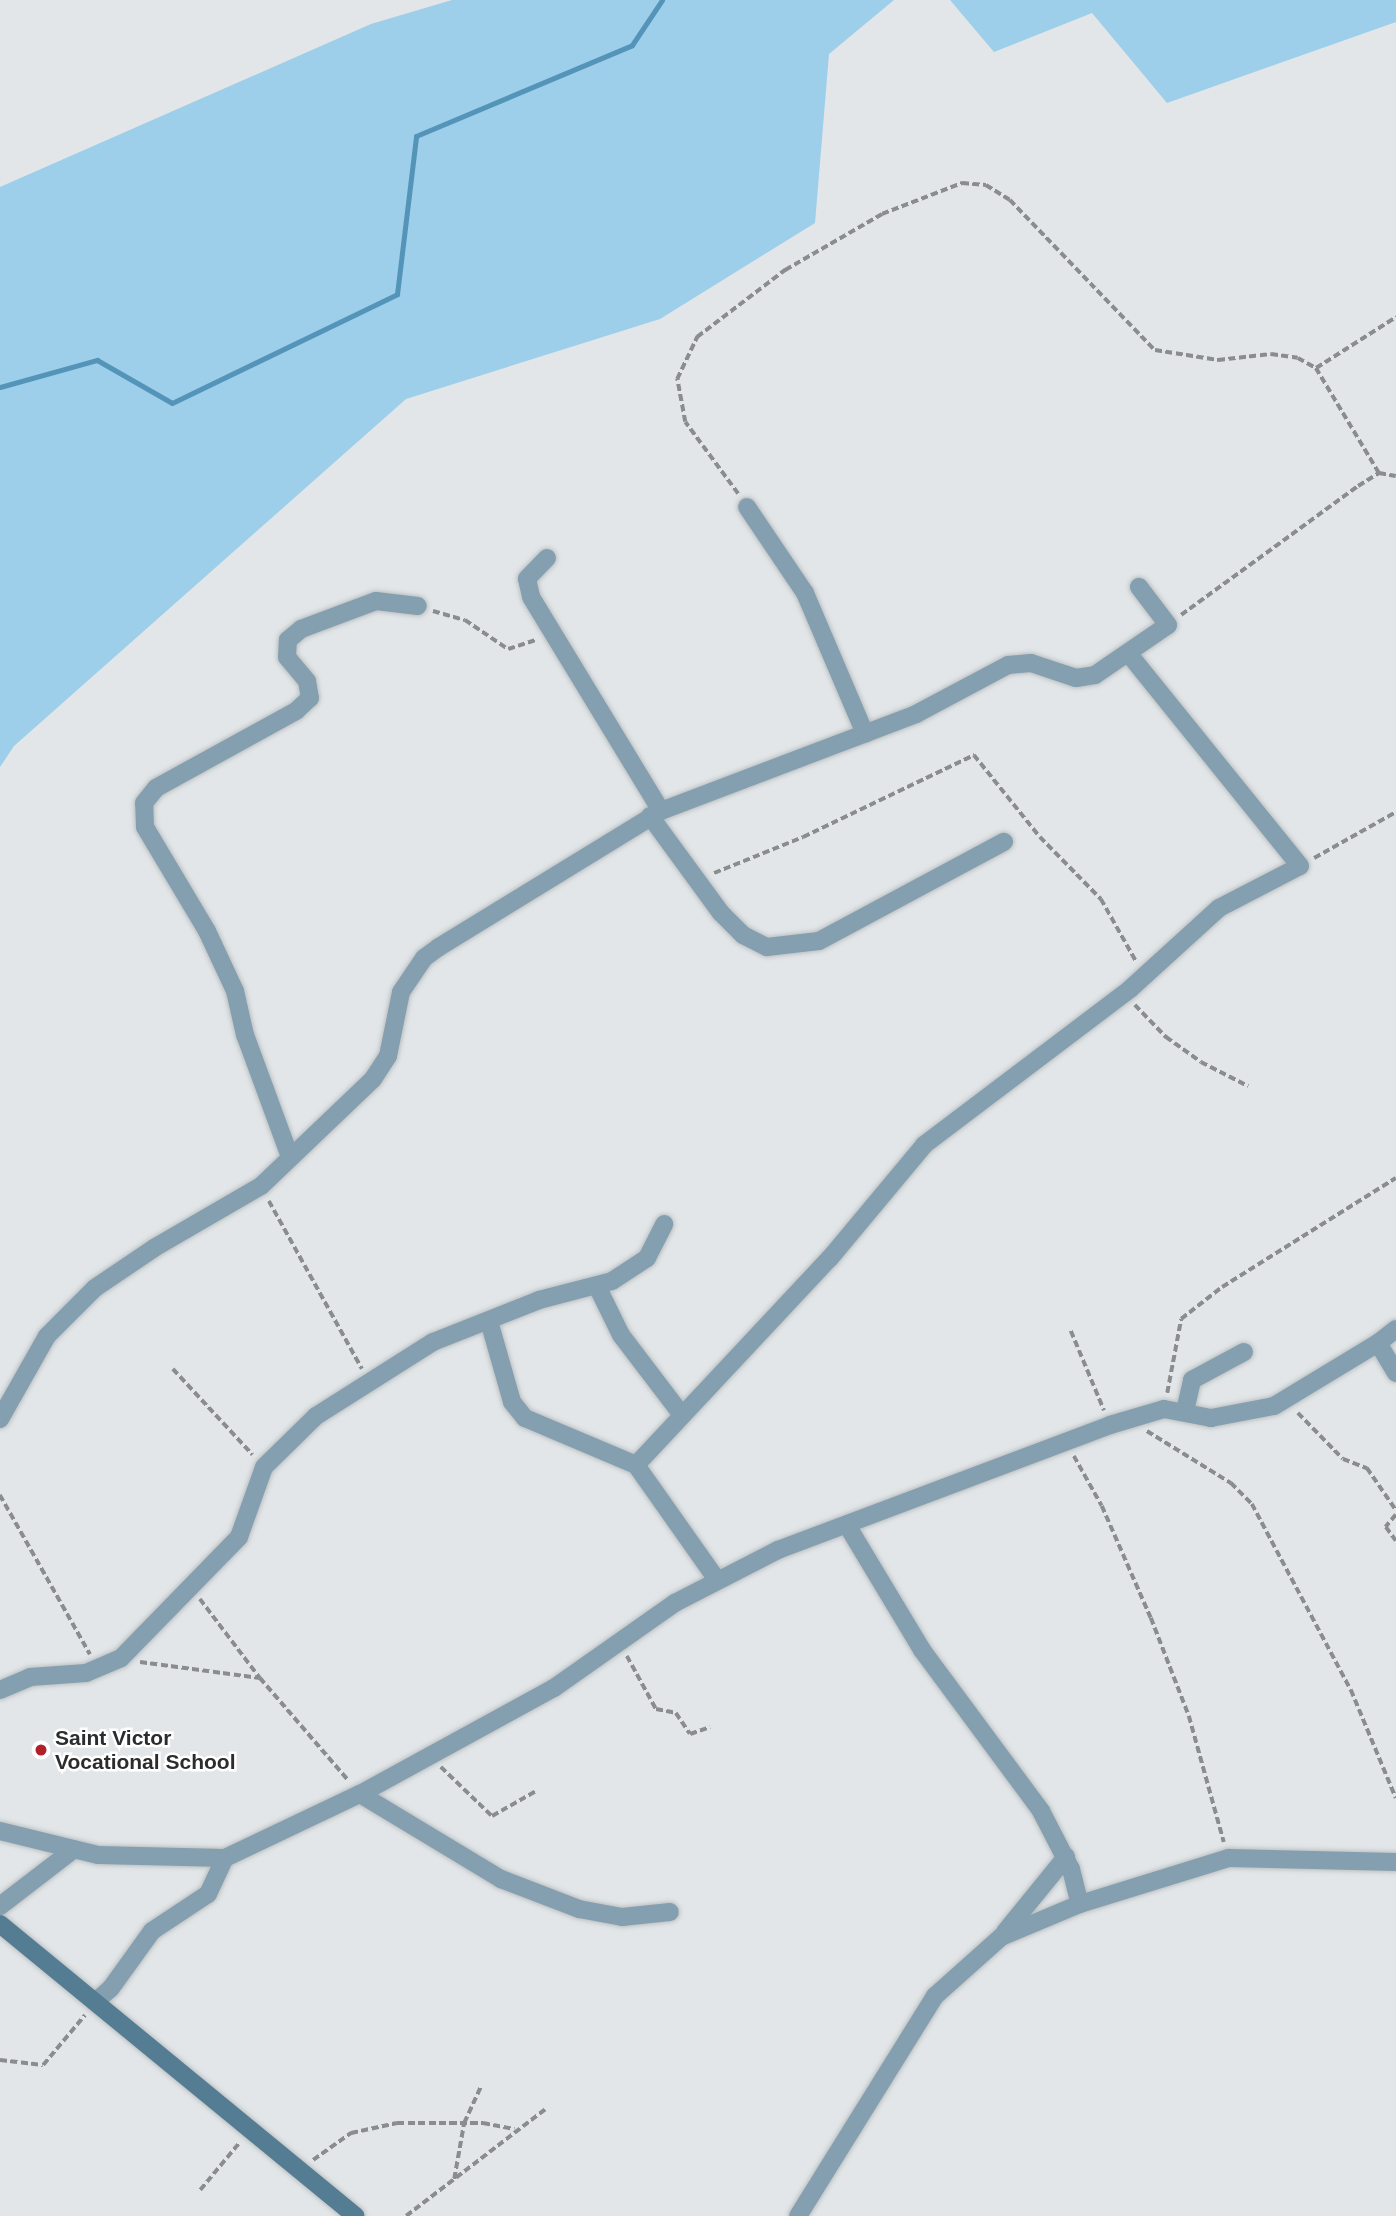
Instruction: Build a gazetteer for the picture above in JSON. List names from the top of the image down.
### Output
{
  "places": ["Saint Victor Vocational School"]
}
